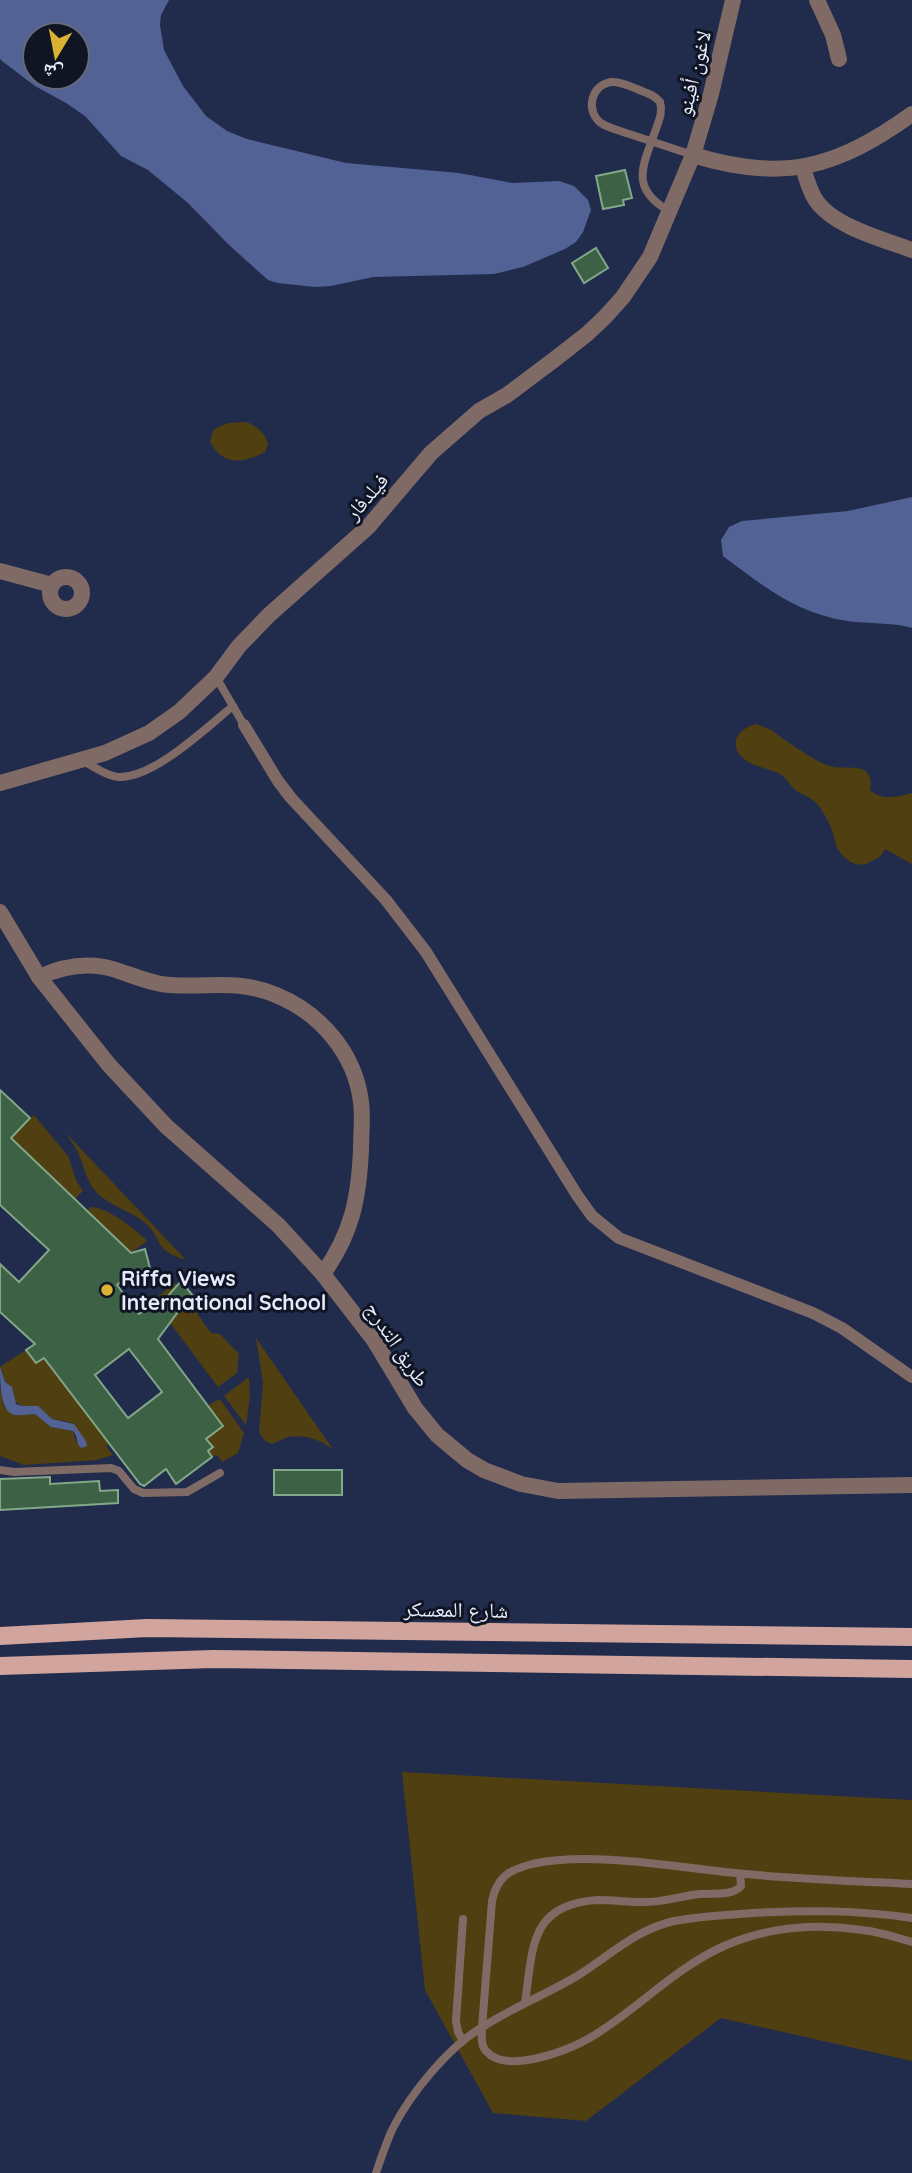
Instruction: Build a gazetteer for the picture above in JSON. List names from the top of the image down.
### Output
{
  "streets": {
    "main road": ["شارع المعسكر"],
    "street": ["لاغون أفينو", "فيلدفار", "طريق التدرج"]
  },
  "crossings": [
    ["لاغون أفينو", "فيلدفار"]
  ],
  "places": ["Riffa Views International School"],
  "north": "bottom"
}
